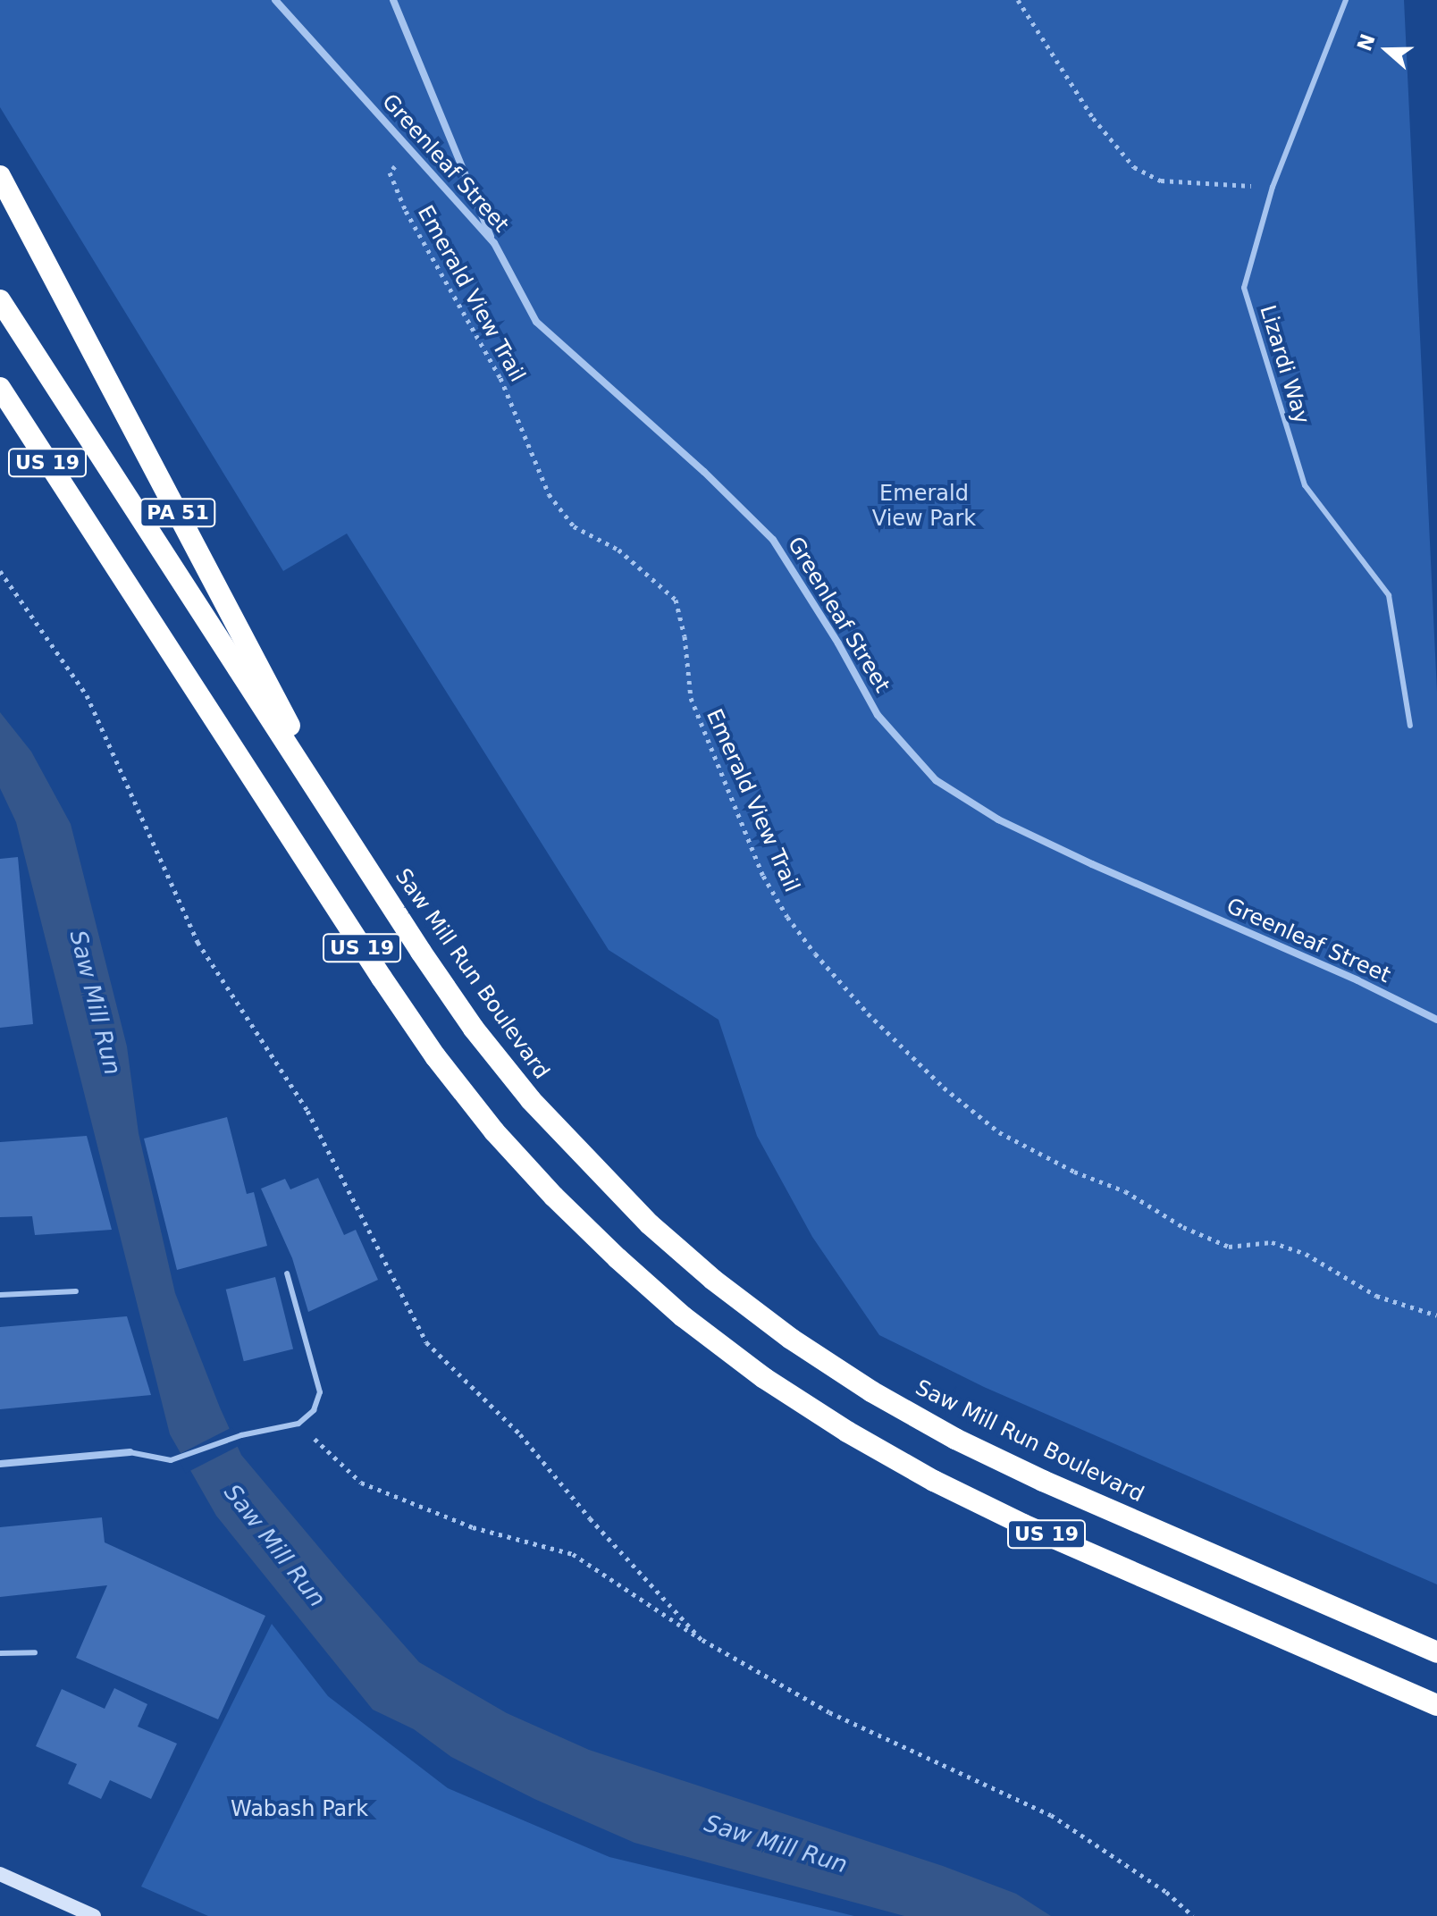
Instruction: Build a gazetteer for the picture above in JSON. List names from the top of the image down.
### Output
{
  "streets": {
    "highway": ["US 19", "PA 51", "Saw Mill Run Boulevard"],
    "street": ["Greenleaf Street"],
    "lane": ["Lizardi Way"],
    "path": ["Emerald View Trail"]
  },
  "crossings": [
    ["Greenleaf Street", "Emerald View Trail"],
    ["PA 51", "Saw Mill Run Boulevard"]
  ],
  "water": ["Saw Mill Run"],
  "parks": ["Emerald View Park", "Wabash Park"],
  "north": "left"
}
